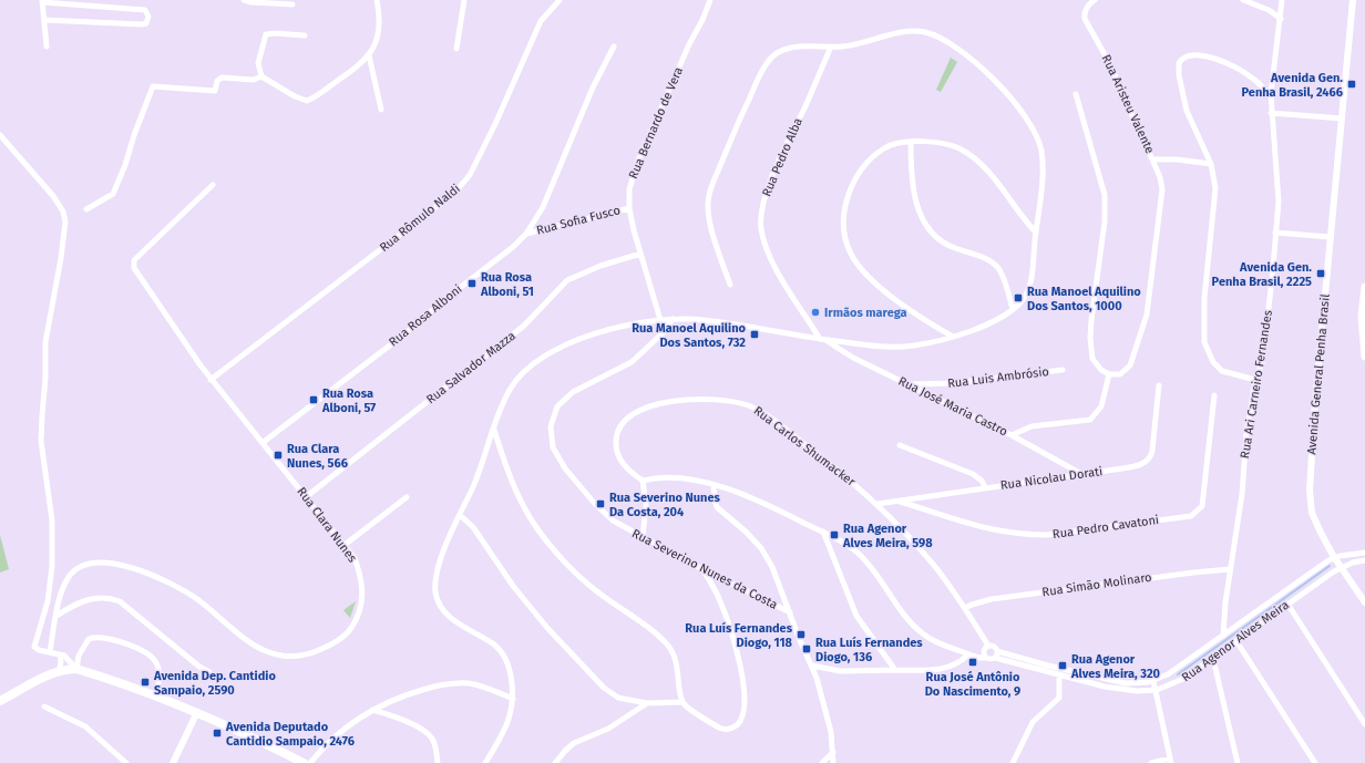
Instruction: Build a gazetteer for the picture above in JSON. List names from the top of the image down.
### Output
{
  "streets": {
    "street": [
      "Rua Aristeu Valente",
      "Rua Bernardo de Vera",
      "Rua Pedro Alba",
      "Rua Rômulo Naldi",
      "Rua Sofia Fusco",
      "Rua Rosa Alboni",
      "Rua Salvador Mazza",
      "Avenida General Penha Brasil",
      "Rua Luis Ambrósio",
      "Rua Ari Carneiro Fernandes",
      "Rua José Maria Castro",
      "Rua Carlos Shumacker",
      "Rua Nicolau Dorati",
      "Rua Clara Nunes",
      "Rua Pedro Cavatoni",
      "Rua Severino Nunes da Costa",
      "Rua Simão Molinaro",
      "Rua Agenor Alves Meira"
    ]
  },
  "crossings": [
    ["Rua Bernardo de Vera", "Rua Sofia Fusco"],
    ["Rua Bernardo de Vera", "Rua Salvador Mazza"],
    ["Rua Pedro Alba", "Rua José Maria Castro"],
    ["Rua Rômulo Naldi", "Rua Clara Nunes"],
    ["Rua Sofia Fusco", "Rua Rosa Alboni"],
    ["Rua Rosa Alboni", "Rua Clara Nunes"],
    ["Rua Salvador Mazza", "Rua Clara Nunes"],
    ["Avenida General Penha Brasil", "Rua Agenor Alves Meira"],
    ["Rua Luis Ambrósio", "Rua José Maria Castro"],
    ["Rua Ari Carneiro Fernandes", "Rua Simão Molinaro"],
    ["Rua Ari Carneiro Fernandes", "Rua Agenor Alves Meira"],
    ["Rua José Maria Castro", "Rua Nicolau Dorati"],
    ["Rua Carlos Shumacker", "Rua Nicolau Dorati"],
    ["Rua Carlos Shumacker", "Rua Simão Molinaro"],
    ["Rua Carlos Shumacker", "Rua Agenor Alves Meira"],
    ["Rua Nicolau Dorati", "Rua Pedro Cavatoni"]
  ],
  "places": {
    "transit": [
      "Avenida Gen. Penha Brasil, 2466",
      "Avenida Gen. Penha Brasil, 2225",
      "Rua Rosa Alboni, 51",
      "Rua Manoel Aquilino Dos Santos, 1000",
      "Rua Manoel Aquilino Dos Santos, 732",
      "Rua Rosa Alboni, 57",
      "Rua Clara Nunes, 566",
      "Rua Severino Nunes Da Costa, 204",
      "Rua Agenor Alves Meira, 598",
      "Rua Luís Fernandes Diogo, 118",
      "Rua Luís Fernandes Diogo, 136",
      "Rua José Antônio Do Nascimento, 9",
      "Rua Agenor Alves Meira, 320",
      "Avenida Dep. Cantidio Sampaio, 2590",
      "Avenida Deputado Cantidio Sampaio, 2476"
    ],
    "other": ["Irmãos marega"]
  }
}
